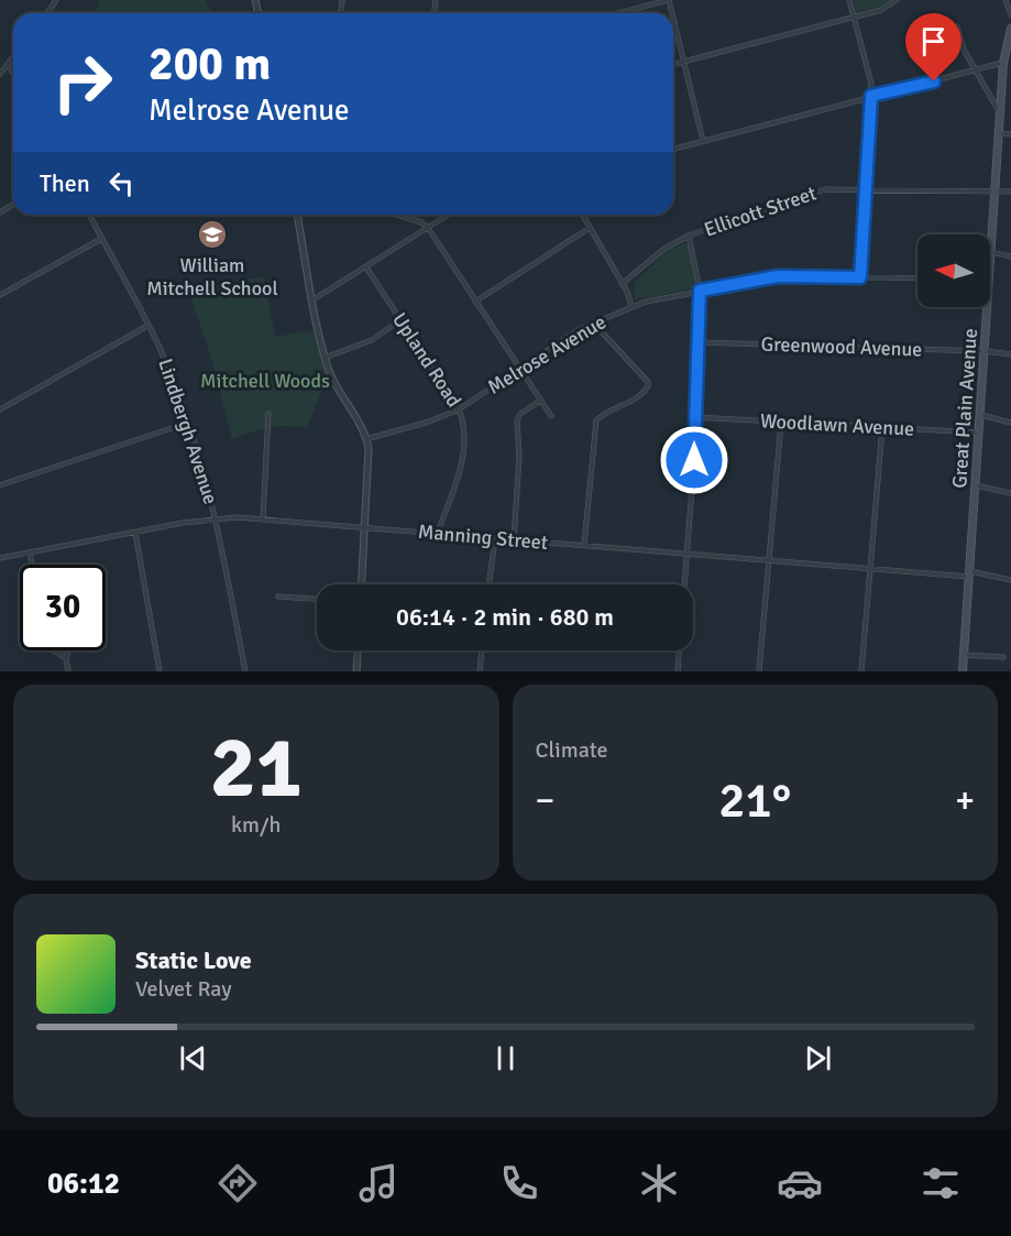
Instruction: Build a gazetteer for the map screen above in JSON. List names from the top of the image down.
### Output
{
  "streets": {
    "main road": ["Great Plain Avenue"],
    "street": [
      "Ellicott Street",
      "Greenwood Avenue",
      "Melrose Avenue",
      "Upland Road",
      "Woodlawn Avenue",
      "Lindbergh Avenue",
      "Manning Street"
    ]
  },
  "crossings": [
    ["Ellicott Street", "Great Plain Avenue"],
    ["Greenwood Avenue", "Great Plain Avenue"],
    ["Melrose Avenue", "Upland Road"],
    ["Upland Road", "Manning Street"],
    ["Great Plain Avenue", "Woodlawn Avenue"],
    ["Great Plain Avenue", "Manning Street"],
    ["Lindbergh Avenue", "Manning Street"]
  ],
  "parks": ["Mitchell Woods"],
  "places": {
    "school or university": ["William Mitchell School"]
  },
  "north": "left",
  "page": {
    "turn": ["200 m", "Melrose Avenue"],
    "then": "Then",
    "limit": "30",
    "trip": "06:14 · 2 min · 680 m",
    "tile": [
      ["21", "km/h"],
      "Climate"
    ],
    "heat": ["−", "21°", "+"],
    "song": ["Static Love", "Velvet Ray"],
    "tabs": "06:12"
  }
}
